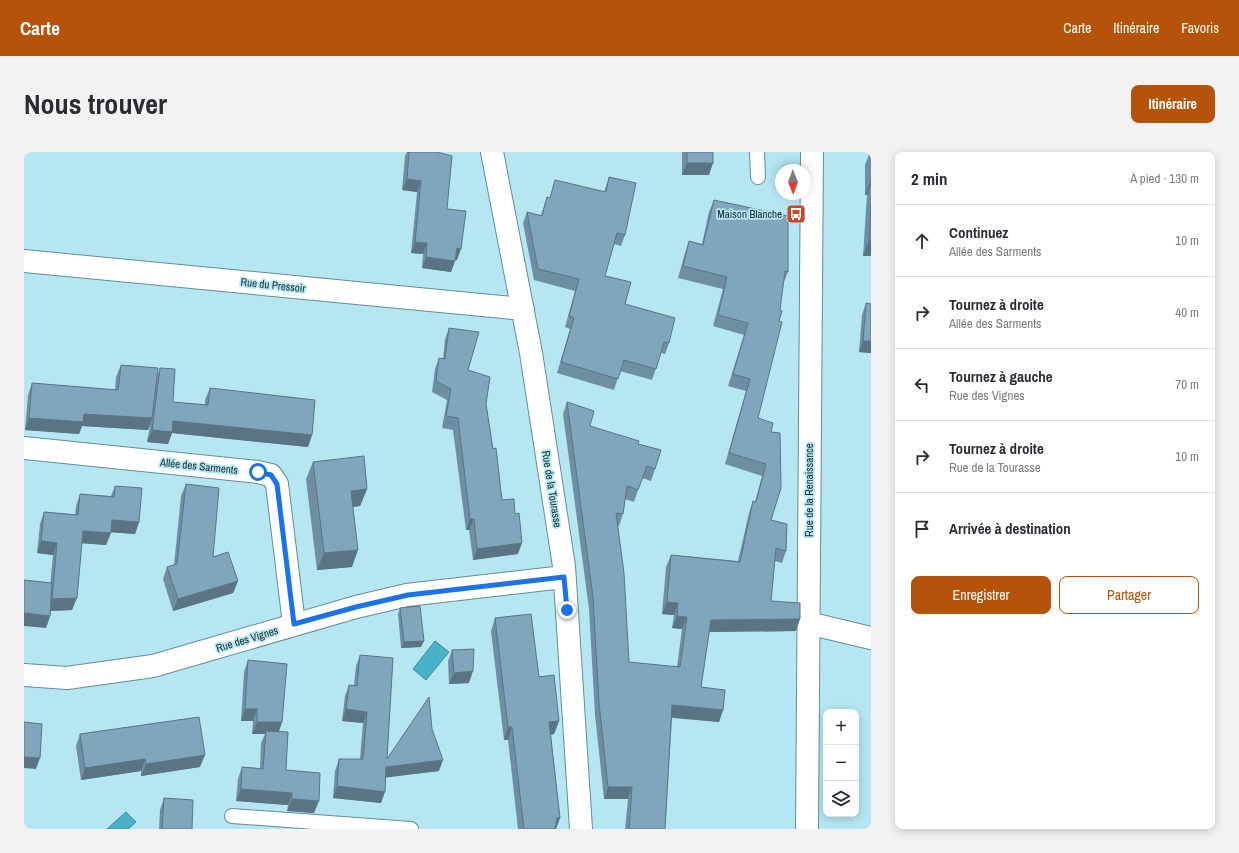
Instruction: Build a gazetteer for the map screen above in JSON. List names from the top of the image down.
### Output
{
  "streets": {
    "street": [
      "Rue du Pressoir",
      "Allée des Sarments",
      "Rue de la Tourasse",
      "Rue de la Renaissance",
      "Rue des Vignes"
    ]
  },
  "crossings": [
    ["Rue du Pressoir", "Rue de la Tourasse"],
    ["Allée des Sarments", "Rue des Vignes"],
    ["Rue de la Tourasse", "Rue des Vignes"]
  ],
  "places": {
    "bus stop": ["Maison Blanche"]
  },
  "north": "bottom",
  "page": {
    "header": "Carte",
    "nav": ["Carte", "Itinéraire", "Favoris"],
    "title": "Nous trouver",
    "buttons": [
      "Itinéraire",
      ["Enregistrer", "Partager"]
    ],
    "heading": ["2 min", "À pied · 130 m"],
    "list": [
      ["Continuez", "Allée des Sarments", "10 m"],
      ["Tournez à droite", "Allée des Sarments", "40 m"],
      ["Tournez à gauche", "Rue des Vignes", "70 m"],
      ["Tournez à droite", "Rue de la Tourasse", "10 m"],
      "Arrivée à destination"
    ],
    "map_buttons": ["+", "−"]
  }
}
